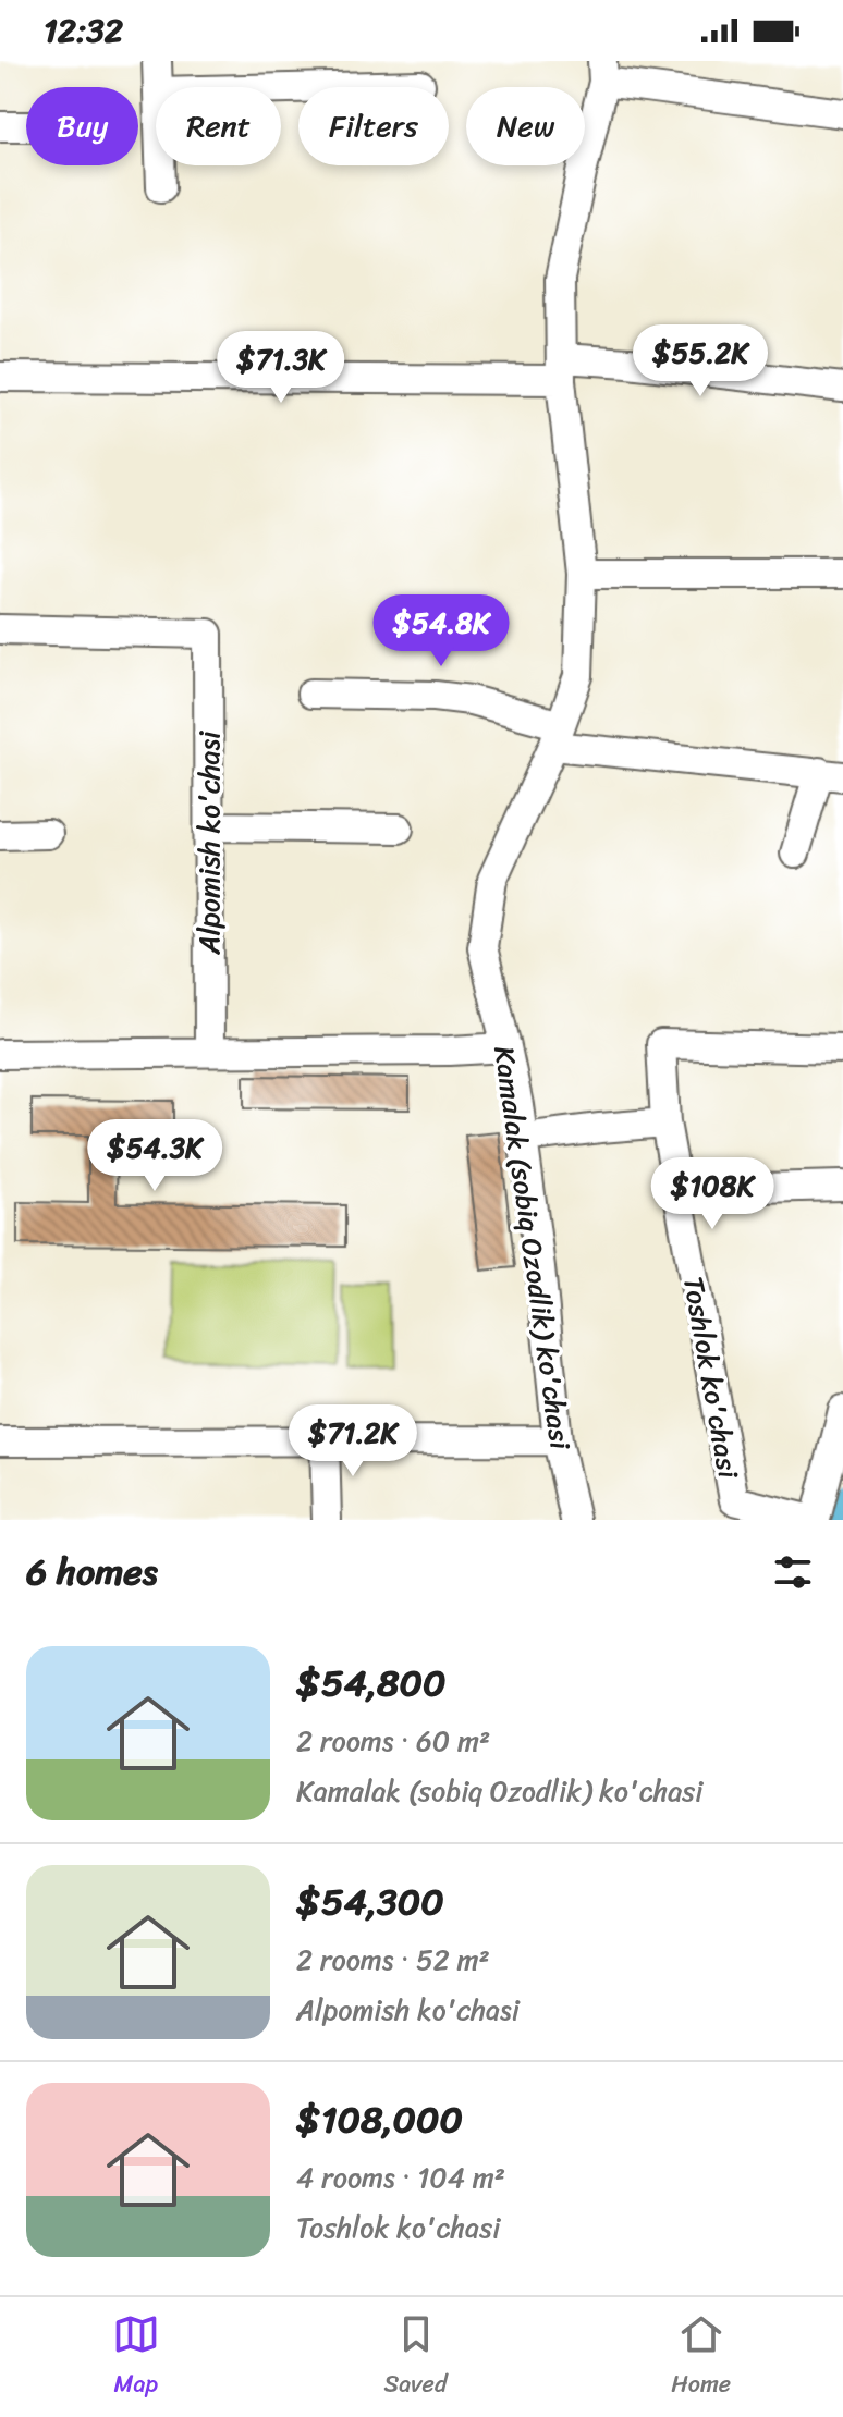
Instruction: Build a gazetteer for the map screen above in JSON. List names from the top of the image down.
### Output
{
  "streets": {
    "street": ["Alpomish ko'chasi", "Kamalak (sobiq Ozodlik) ko'chasi", "Toshlok ko'chasi"]
  },
  "page": {
    "status": "12:32",
    "chip": [
      "Buy",
      "Rent",
      "Filters",
      "New"
    ],
    "price": [
      "$55.2K",
      "$71.3K",
      "$54.8K",
      "$54.3K",
      "$108K",
      "$71.2K"
    ],
    "heading": "6 homes",
    "list": [
      {
        "name": "$54,800",
        "note": "2 rooms · 60 m² · Kamalak (sobiq Ozodlik) ko'chasi"
      },
      {
        "name": "$54,300",
        "note": "2 rooms · 52 m² · Alpomish ko'chasi"
      },
      {
        "name": "$108,000",
        "note": "4 rooms · 104 m² · Toshlok ko'chasi"
      }
    ],
    "tabs": ["Map", "Saved", "Home"]
  }
}
